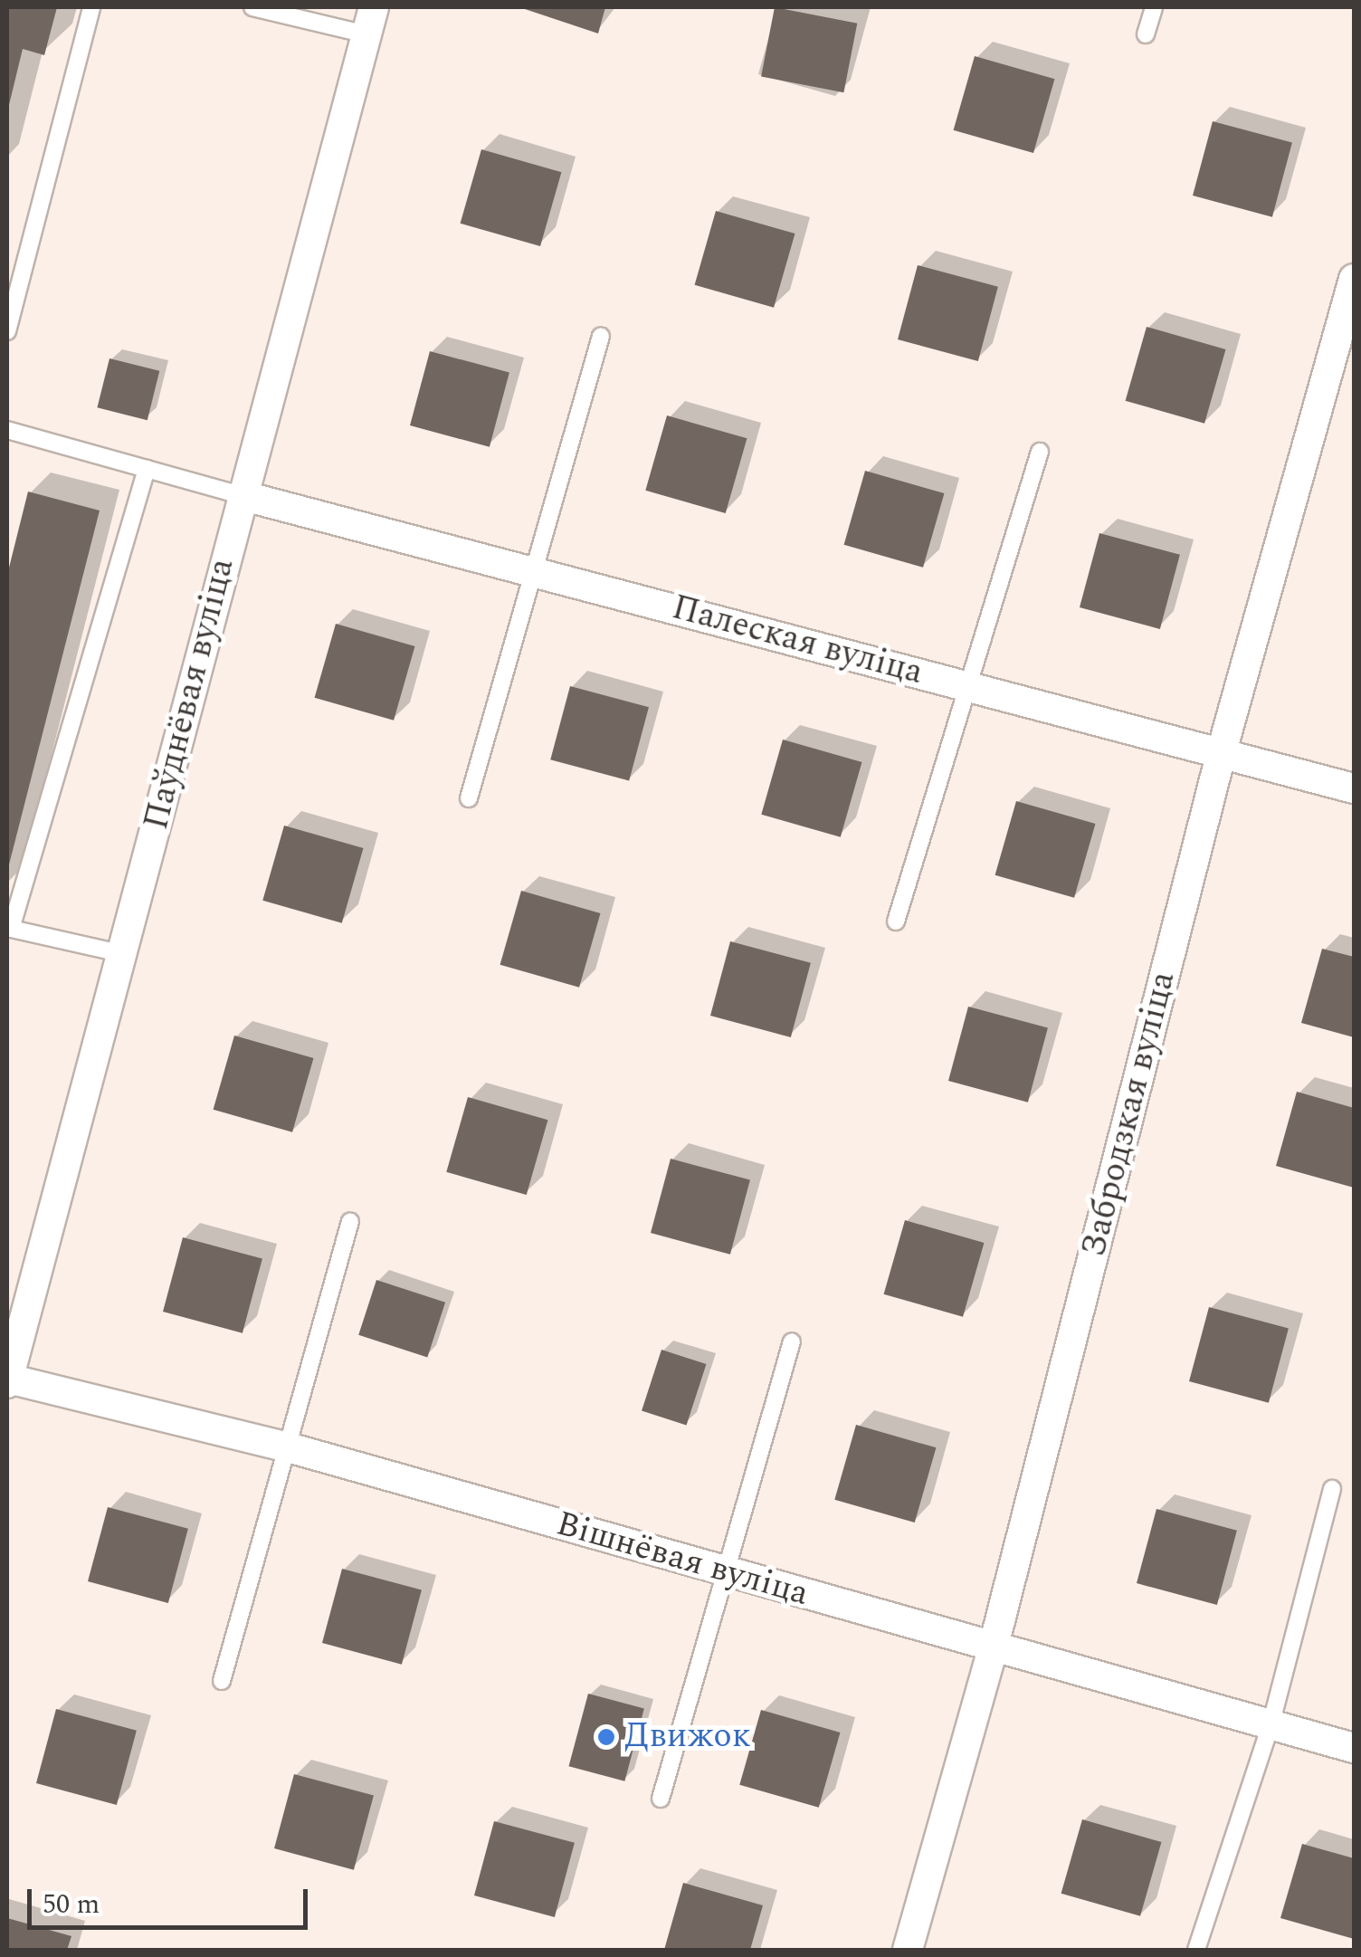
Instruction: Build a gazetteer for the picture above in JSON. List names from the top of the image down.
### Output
{
  "streets": {
    "street": [
      "Палеская вуліца",
      "Паўднёвая вуліца",
      "Забродзкая вуліца",
      "Вішнёвая вуліца"
    ]
  },
  "crossings": [
    ["Палеская вуліца", "Паўднёвая вуліца"],
    ["Палеская вуліца", "Забродзкая вуліца"],
    ["Паўднёвая вуліца", "Вішнёвая вуліца"],
    ["Забродзкая вуліца", "Вішнёвая вуліца"]
  ],
  "places": ["Движок"],
  "scale_bar": "50 m"
}
